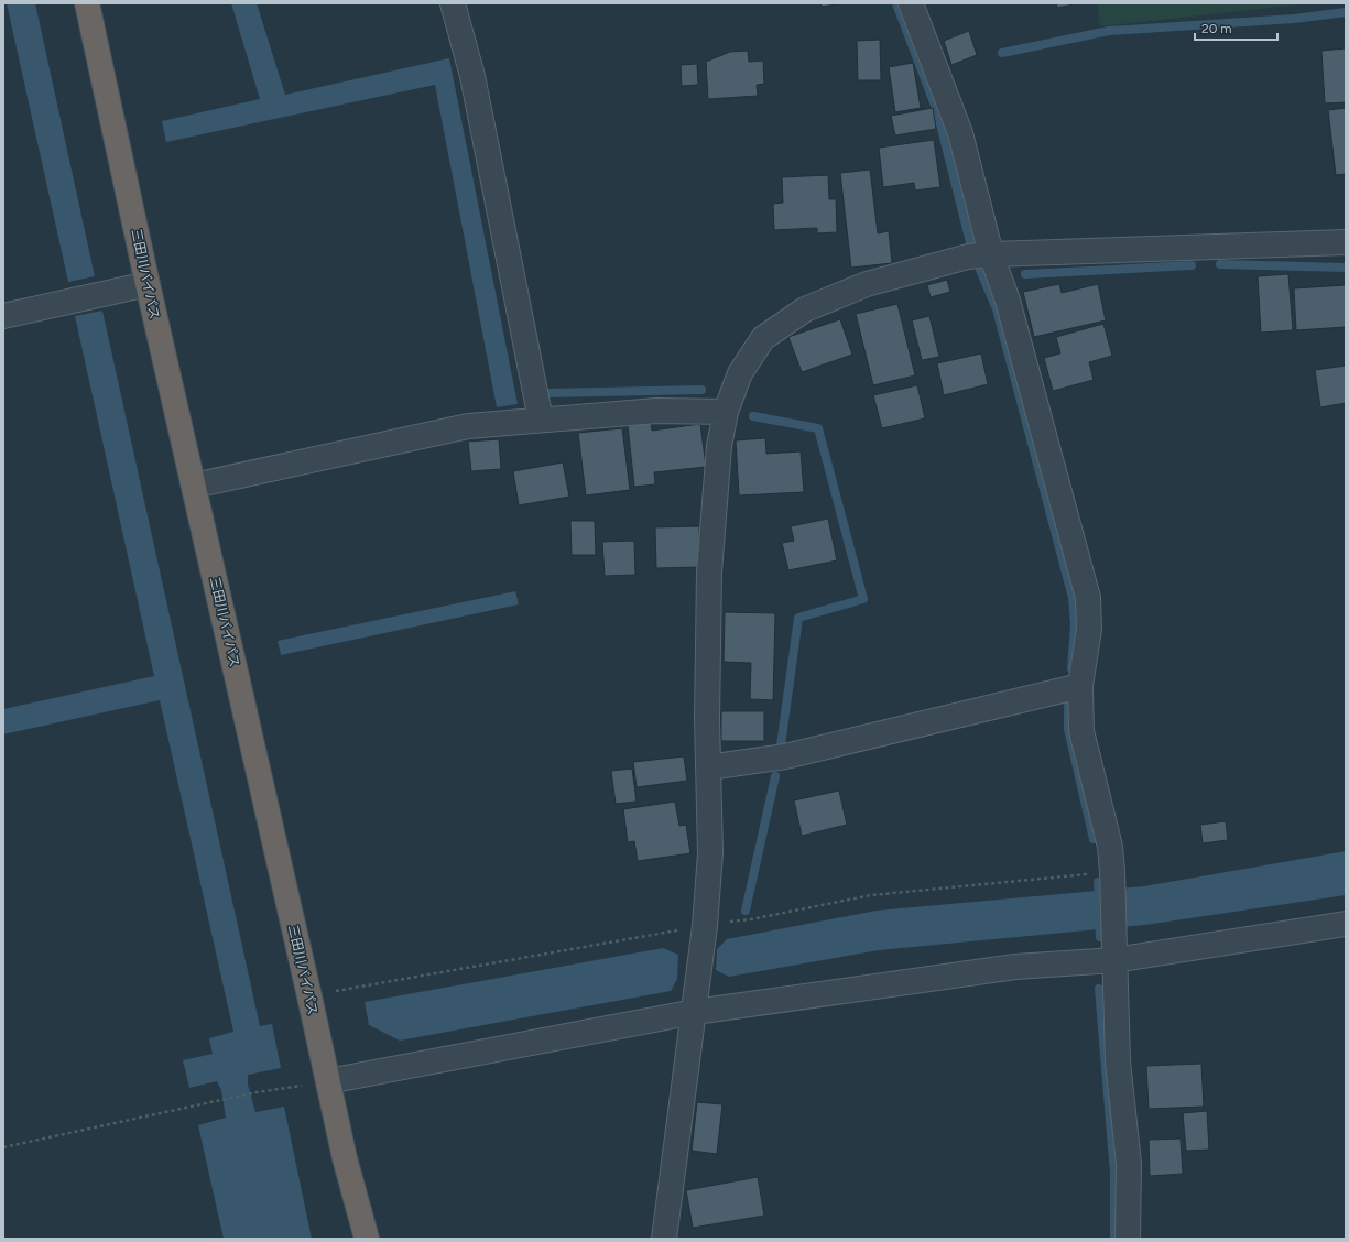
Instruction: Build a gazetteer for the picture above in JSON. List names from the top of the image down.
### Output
{
  "streets": {
    "highway": ["三田川バイパス"]
  },
  "scale_bar": "20 m"
}
